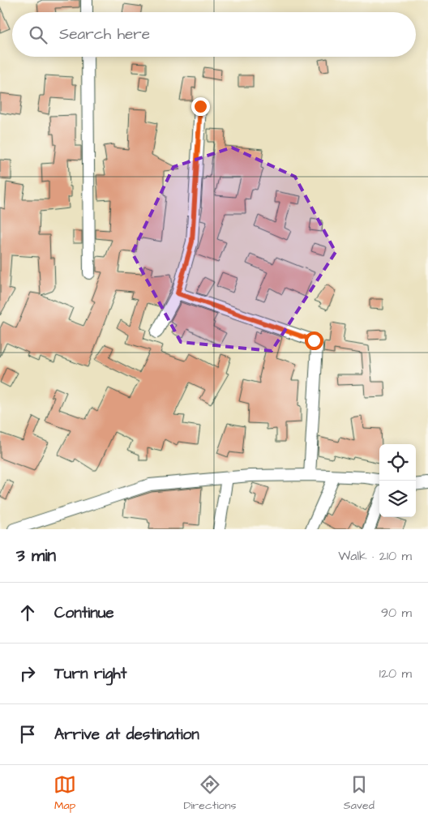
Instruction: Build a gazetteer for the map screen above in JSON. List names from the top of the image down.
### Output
{
  "page": {
    "search": "Search here",
    "heading": ["3 min", "Walk · 210 m"],
    "list": [
      ["Continue", "90 m"],
      ["Turn right", "120 m"],
      "Arrive at destination"
    ],
    "nav": ["Map", "Directions", "Saved"]
  }
}
